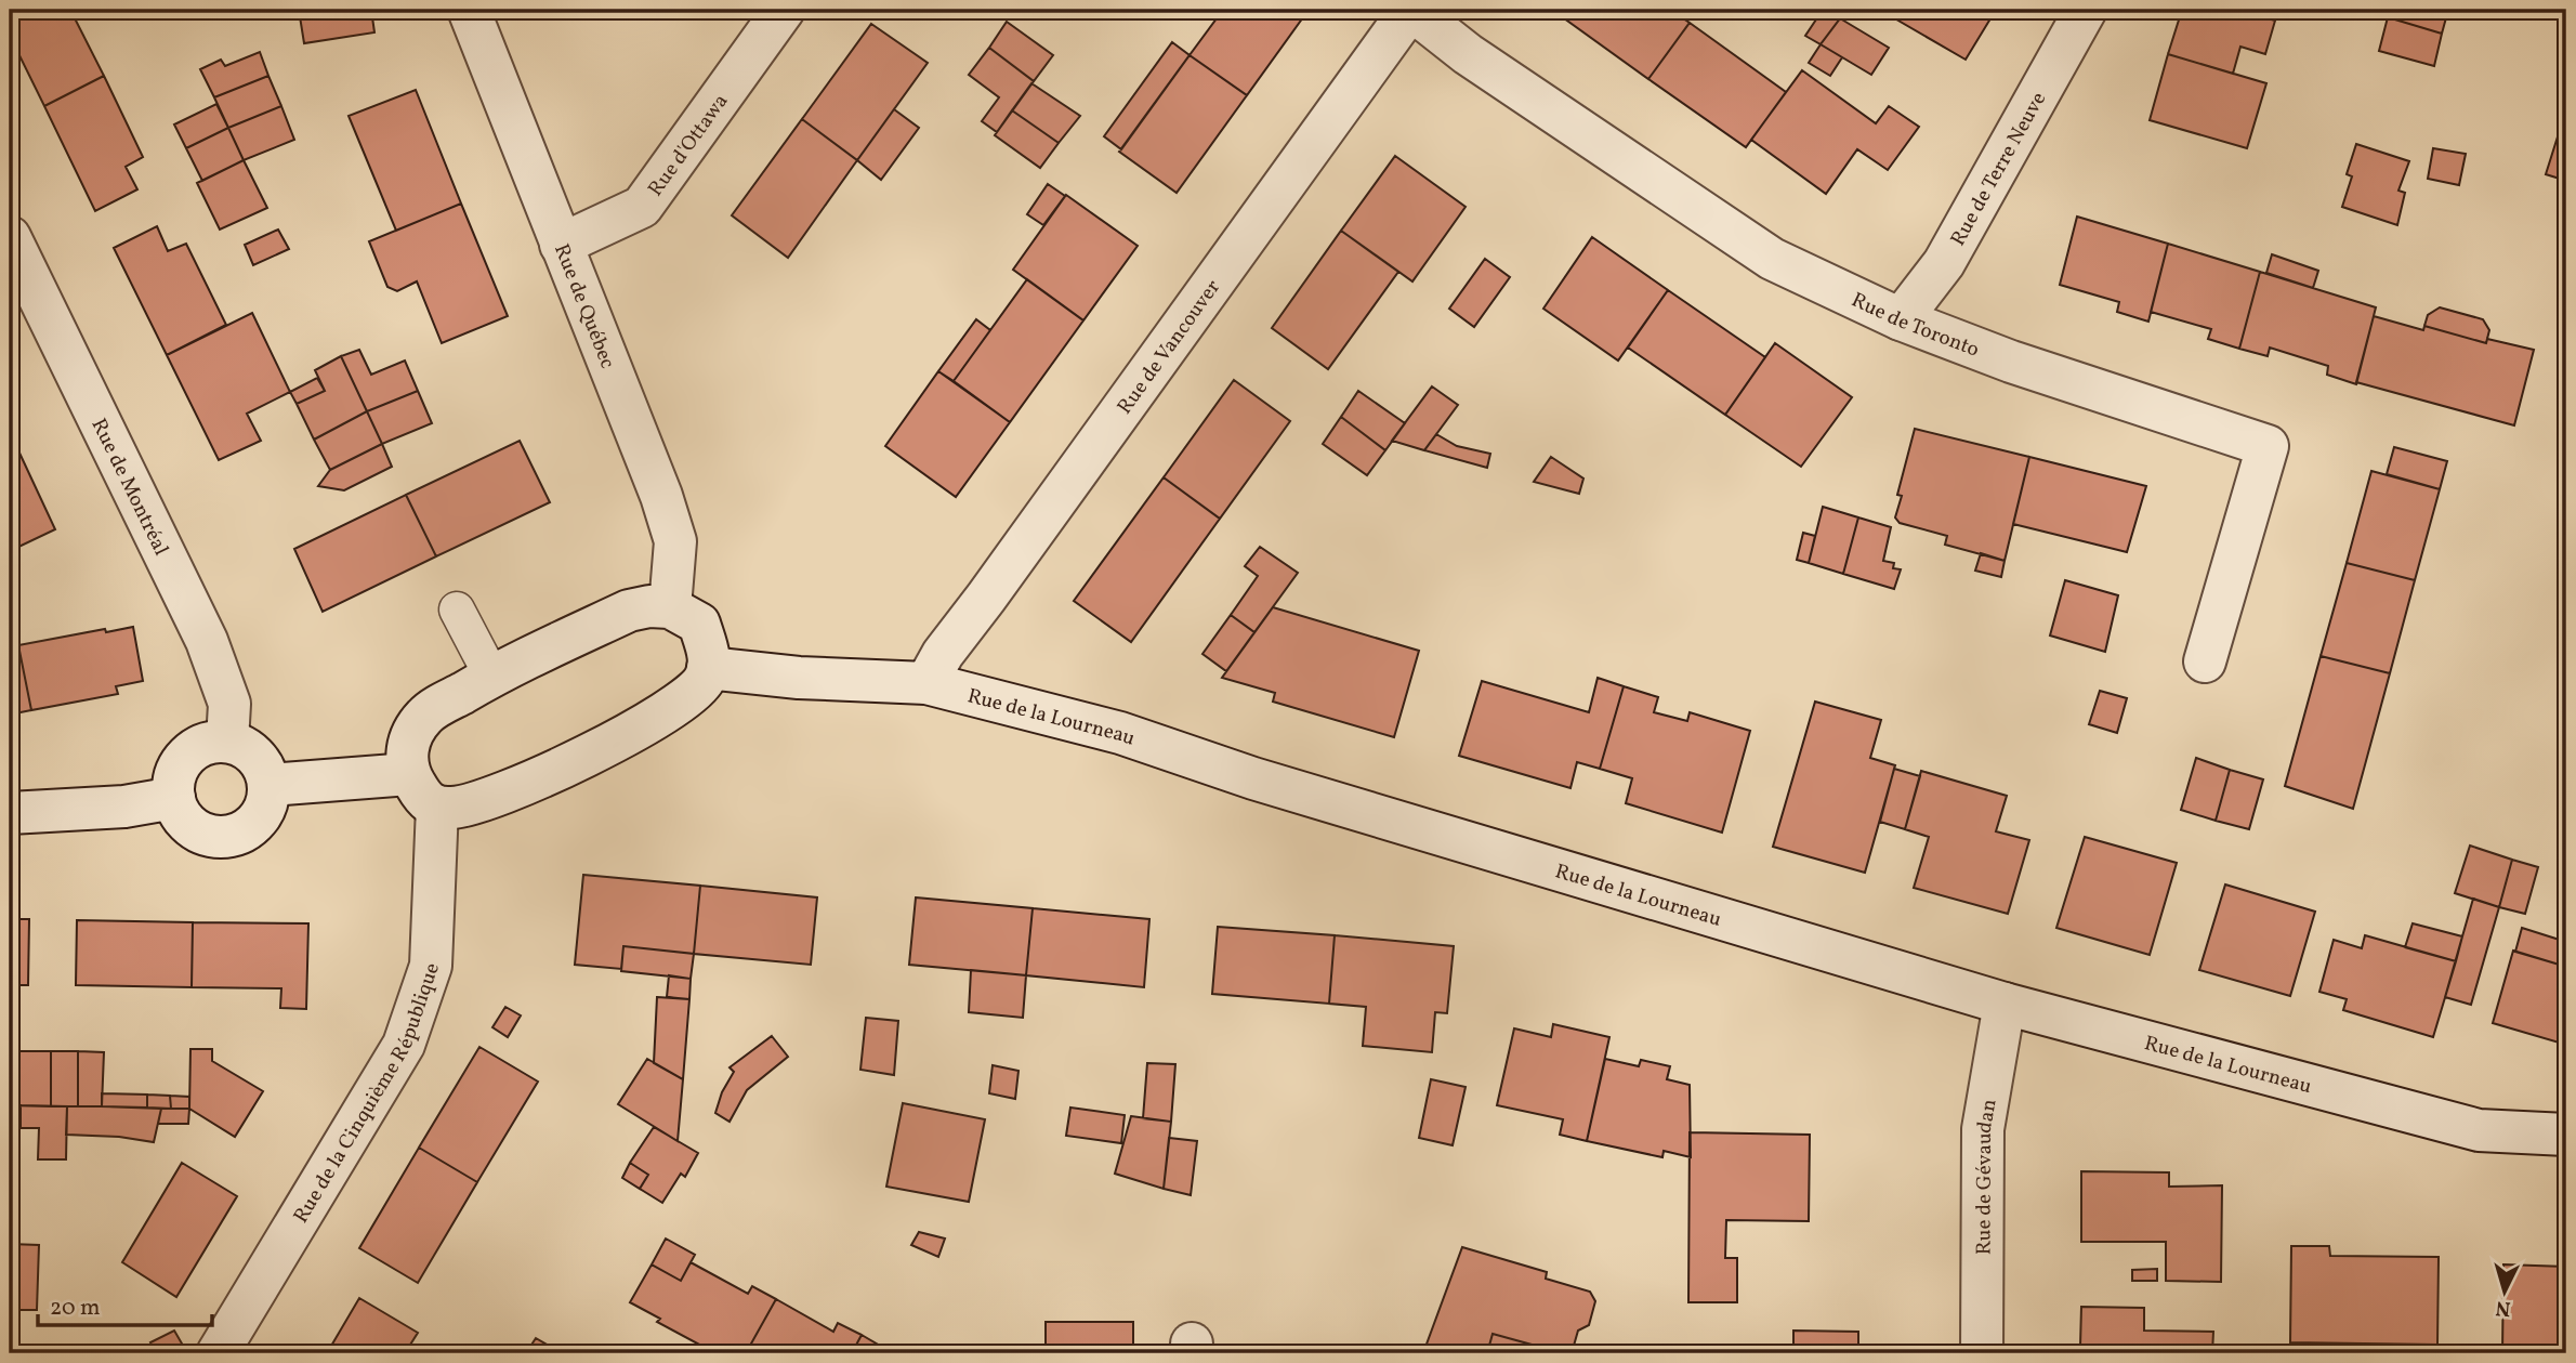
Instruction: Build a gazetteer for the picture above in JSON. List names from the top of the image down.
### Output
{
  "streets": {
    "street": [
      "Rue d'Ottawa",
      "Rue de Terre Neuve",
      "Rue de Québec",
      "Rue de Toronto",
      "Rue de Vancouver",
      "Rue de Montréal",
      "Rue de la Lourneau",
      "Rue de la Cinquième République",
      "Rue de Gévaudan"
    ]
  },
  "crossings": [
    ["Rue d'Ottawa", "Rue de Québec"],
    ["Rue de Terre Neuve", "Rue de Toronto"],
    ["Rue de Toronto", "Rue de Vancouver"],
    ["Rue de Vancouver", "Rue de la Lourneau"],
    ["Rue de la Lourneau", "Rue de Gévaudan"]
  ],
  "scale_bar": "20 m",
  "north": "bottom"
}
